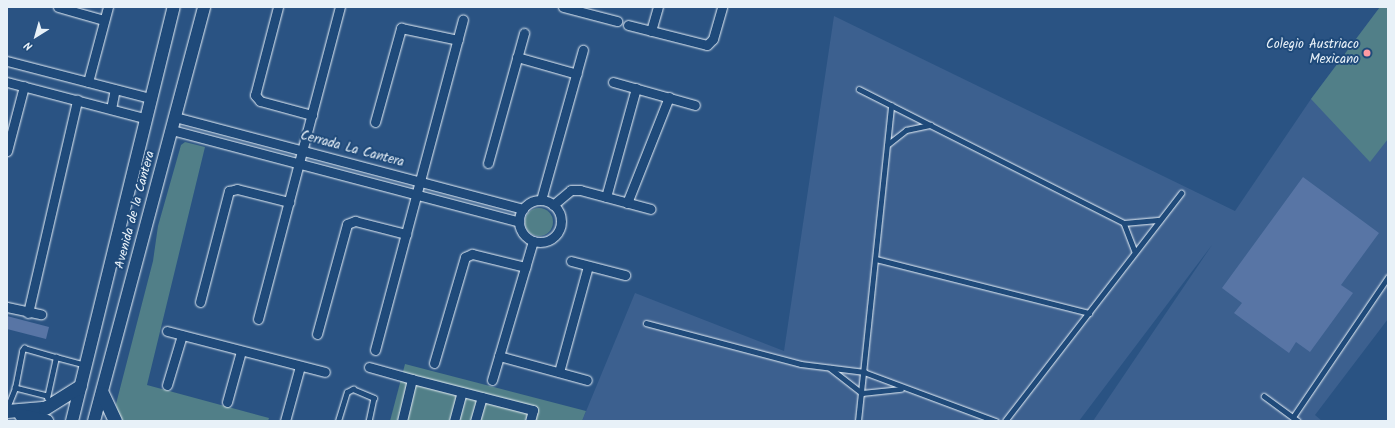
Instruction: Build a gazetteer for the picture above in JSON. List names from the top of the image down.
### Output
{
  "streets": {
    "street": ["Cerrada La Cantera", "Avenida de la Cantera"]
  },
  "crossings": [
    ["Cerrada La Cantera", "Avenida de la Cantera"]
  ],
  "places": ["Colegio Austriaco Mexicano"],
  "north": "bottom left"
}
